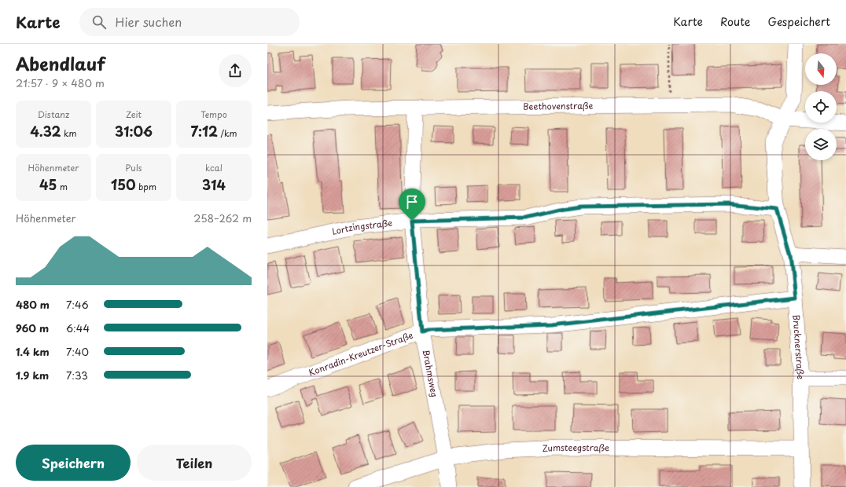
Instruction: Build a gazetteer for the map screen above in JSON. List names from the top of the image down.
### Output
{
  "streets": {
    "street": [
      "Beethovenstraße",
      "Lortzingstraße",
      "Brucknerstraße",
      "Konradin-Kreutzer-Straße",
      "Brahmsweg",
      "Zumsteegstraße"
    ]
  },
  "crossings": [
    ["Beethovenstraße", "Brucknerstraße"],
    ["Beethovenstraße", "Brahmsweg"],
    ["Lortzingstraße", "Brucknerstraße"],
    ["Lortzingstraße", "Brahmsweg"],
    ["Brucknerstraße", "Konradin-Kreutzer-Straße"],
    ["Brucknerstraße", "Zumsteegstraße"],
    ["Konradin-Kreutzer-Straße", "Brahmsweg"],
    ["Brahmsweg", "Zumsteegstraße"]
  ],
  "north": "bottom",
  "page": {
    "header": "Karte",
    "search": "Hier suchen",
    "nav": ["Karte", "Route", "Gespeichert"],
    "heading": ["Abendlauf", "21:57 · 9 × 480 m"],
    "stats": [
      ["Distanz", "4.32 km"],
      ["Zeit", "31:06"],
      ["Tempo", "7:12 /km"],
      ["Höhenmeter", "45 m"],
      ["Puls", "150 bpm"],
      ["kcal", "314"]
    ],
    "chart": ["Höhenmeter", "258–262 m"],
    "list": [
      {
        "name": "480 m",
        "note": "7:46"
      },
      {
        "name": "960 m",
        "note": "6:44"
      },
      {
        "name": "1.4 km",
        "note": "7:40"
      },
      {
        "name": "1.9 km",
        "note": "7:33"
      }
    ],
    "buttons": ["Speichern", "Teilen"]
  }
}
